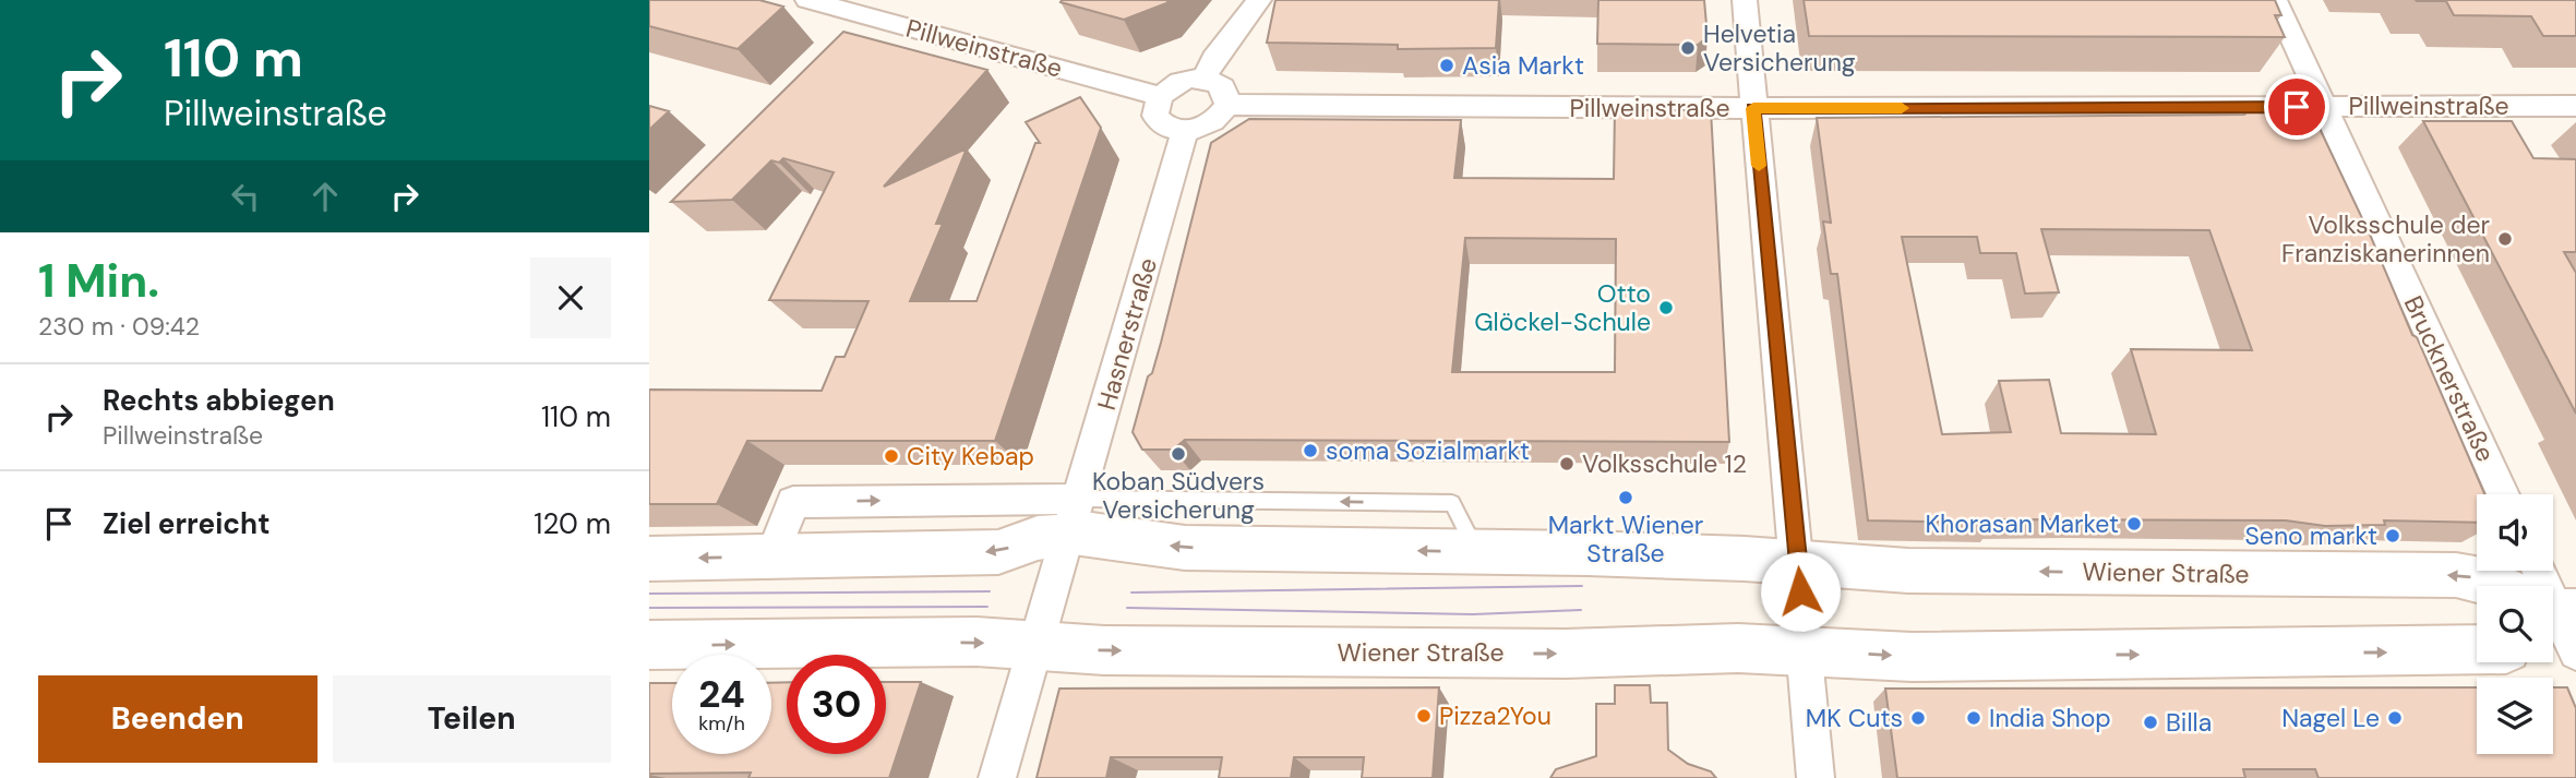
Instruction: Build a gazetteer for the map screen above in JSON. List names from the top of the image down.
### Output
{
  "streets": {
    "main road": ["Wiener Straße"],
    "street": ["Pillweinstraße", "Hasnerstraße", "Brucknerstraße"]
  },
  "crossings": [
    ["Pillweinstraße", "Hasnerstraße"],
    ["Pillweinstraße", "Brucknerstraße"],
    ["Hasnerstraße", "Wiener Straße"]
  ],
  "places": [
    "Helvetia Versicherung",
    "Asia Markt",
    "Volksschule der Franziskanerinnen",
    "Otto Glöckel-Schule",
    "soma Sozialmarkt",
    "Koban Südvers Versicherung",
    "City Kebap",
    "Volksschule 12",
    "Markt Wiener Straße",
    "Khorasan Market",
    "Seno markt",
    "Pizza2You",
    "MK Cuts",
    "India Shop",
    "Nagel Le",
    "Billa"
  ],
  "page": {
    "turn": ["110 m", "Pillweinstraße"],
    "heading": ["1 Min.", "230 m · 09:42"],
    "list": [
      {
        "name": "Rechts abbiegen",
        "note": "Pillweinstraße",
        "value": "110 m"
      },
      {
        "name": "Ziel erreicht",
        "value": "120 m"
      }
    ],
    "speed": "24 km/h",
    "limit": "30",
    "buttons": ["Beenden", "Teilen"]
  }
}
